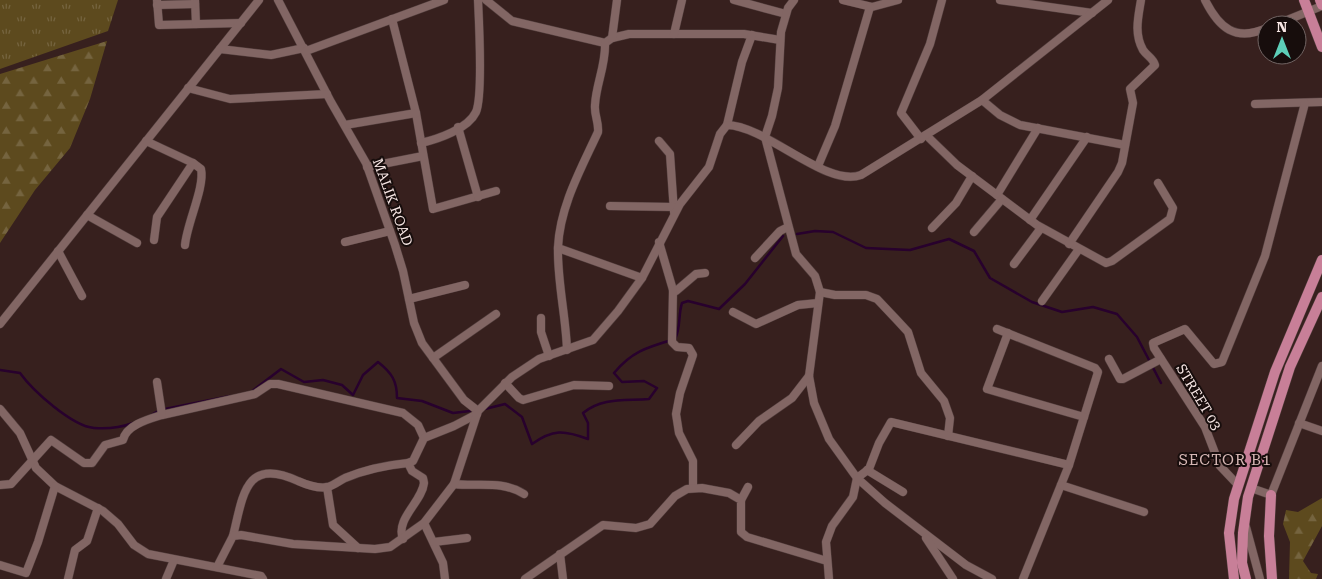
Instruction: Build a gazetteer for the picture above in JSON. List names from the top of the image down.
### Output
{
  "streets": {
    "street": ["MALIK ROAD", "STREET 03"]
  },
  "districts": ["SECTOR B1"],
  "north": "top"
}
